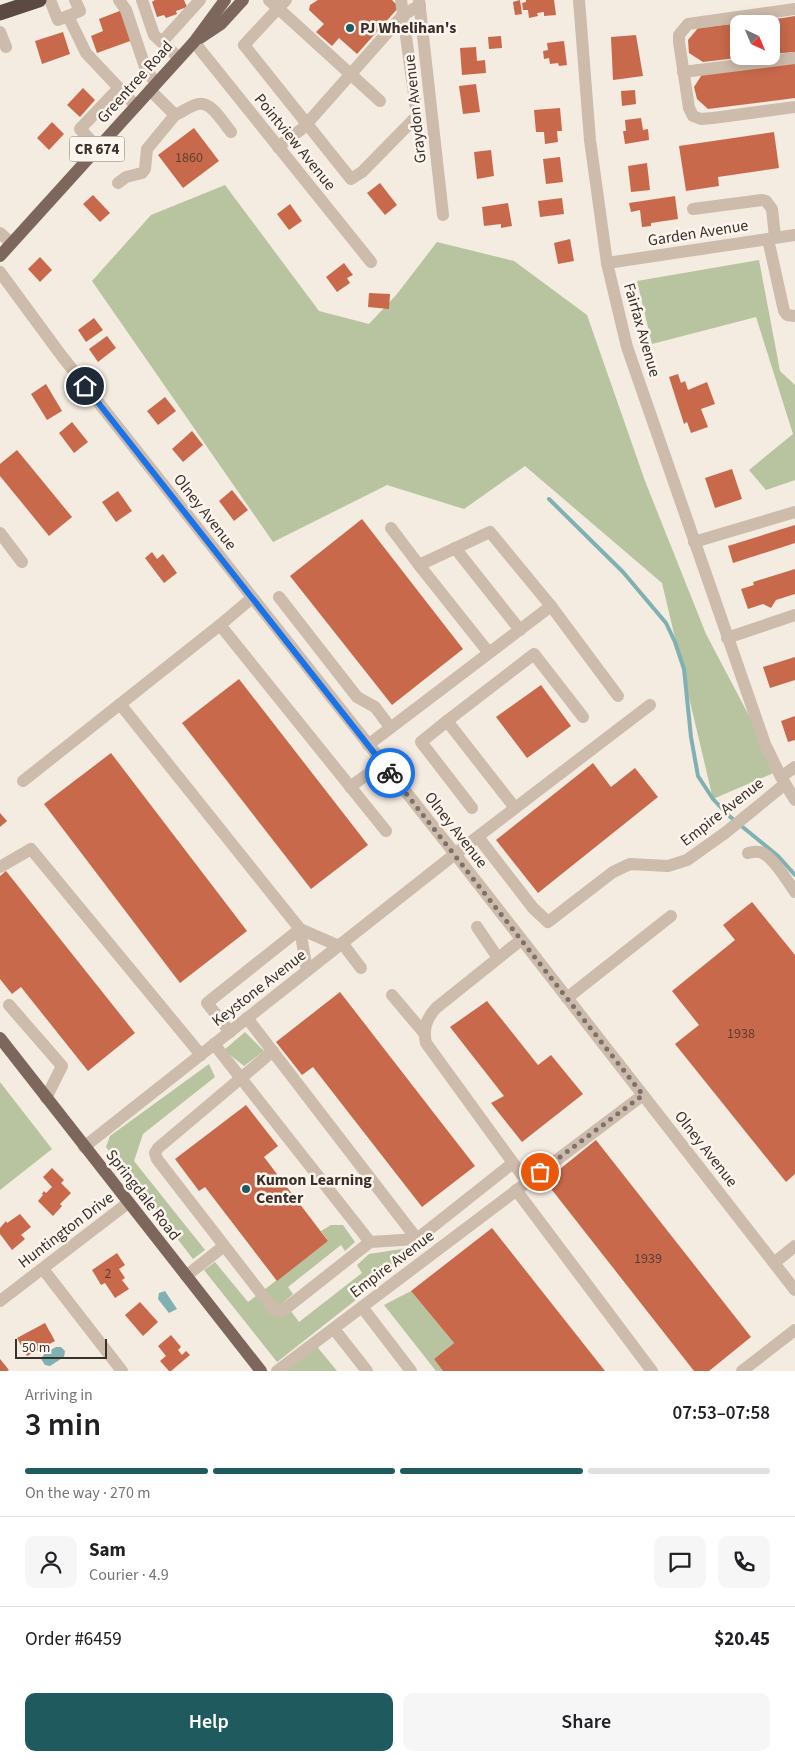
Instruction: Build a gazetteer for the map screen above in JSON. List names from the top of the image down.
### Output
{
  "streets": {
    "main road": ["Greentree Road", "CR 674", "Springdale Road"],
    "street": [
      "Graydon Avenue",
      "Pointview Avenue",
      "Garden Avenue",
      "Fairfax Avenue",
      "Olney Avenue",
      "Empire Avenue",
      "Keystone Avenue",
      "Huntington Drive"
    ]
  },
  "crossings": [
    ["Greentree Road", "Pointview Avenue"],
    ["Garden Avenue", "Fairfax Avenue"],
    ["Fairfax Avenue", "Empire Avenue"],
    ["Olney Avenue", "Empire Avenue"],
    ["Olney Avenue", "Keystone Avenue"],
    ["Empire Avenue", "Keystone Avenue"],
    ["Keystone Avenue", "Springdale Road"],
    ["Springdale Road", "Huntington Drive"]
  ],
  "places": ["PJ Whelihan's", "Kumon Learning Center"],
  "house_numbers": [
    "1860",
    "1938",
    "1939",
    "2"
  ],
  "scale_bar": "50 m",
  "north": "bottom right",
  "page": {
    "scale": "50 m",
    "heading": ["3 min", "Arriving in", "07:53–07:58"],
    "panel": [
      "Sam",
      "Courier · 4.9",
      "Order #6459",
      "$20.45"
    ],
    "bar": "On the way · 270 m",
    "buttons": ["Help", "Share"]
  }
}
